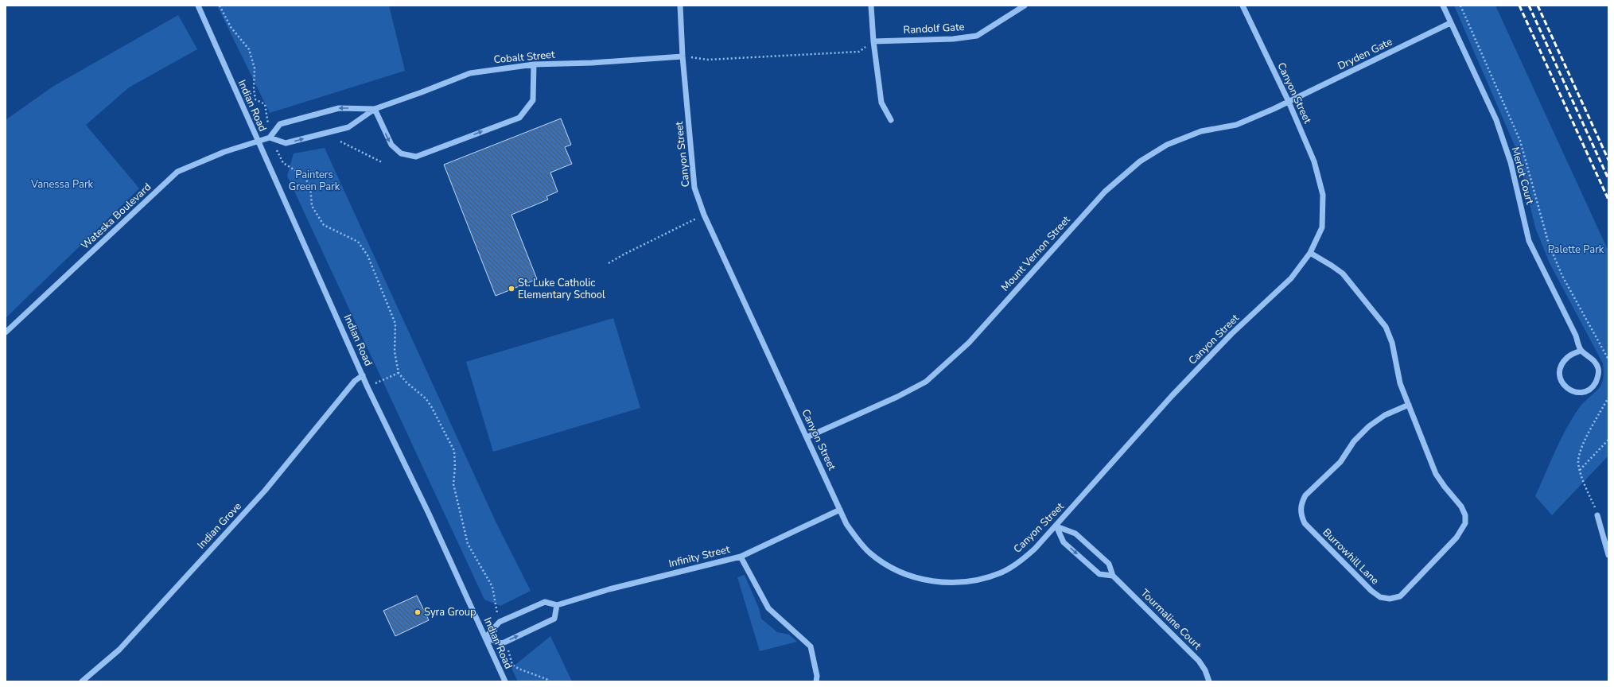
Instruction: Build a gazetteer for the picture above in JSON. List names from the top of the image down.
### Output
{
  "streets": {
    "street": [
      "Randolf Gate",
      "Dryden Gate",
      "Cobalt Street",
      "Canyon Street",
      "Indian Road",
      "Merlot Court",
      "Wateska Boulevard",
      "Mount Vernon Street",
      "Indian Grove",
      "Infinity Street",
      "Burrowhill Lane",
      "Tourmaline Court"
    ]
  },
  "crossings": [
    ["Dryden Gate", "Canyon Street"],
    ["Dryden Gate", "Merlot Court"],
    ["Dryden Gate", "Mount Vernon Street"],
    ["Cobalt Street", "Canyon Street"],
    ["Canyon Street", "Mount Vernon Street"],
    ["Canyon Street", "Infinity Street"],
    ["Canyon Street", "Burrowhill Lane"],
    ["Canyon Street", "Tourmaline Court"],
    ["Indian Road", "Wateska Boulevard"],
    ["Indian Road", "Indian Grove"],
    ["Indian Road", "Infinity Street"]
  ],
  "parks": ["Painters Green Park", "Vanessa Park", "Palette Park"],
  "places": ["St. Luke Catholic Elementary School", "Syra Group"]
}
